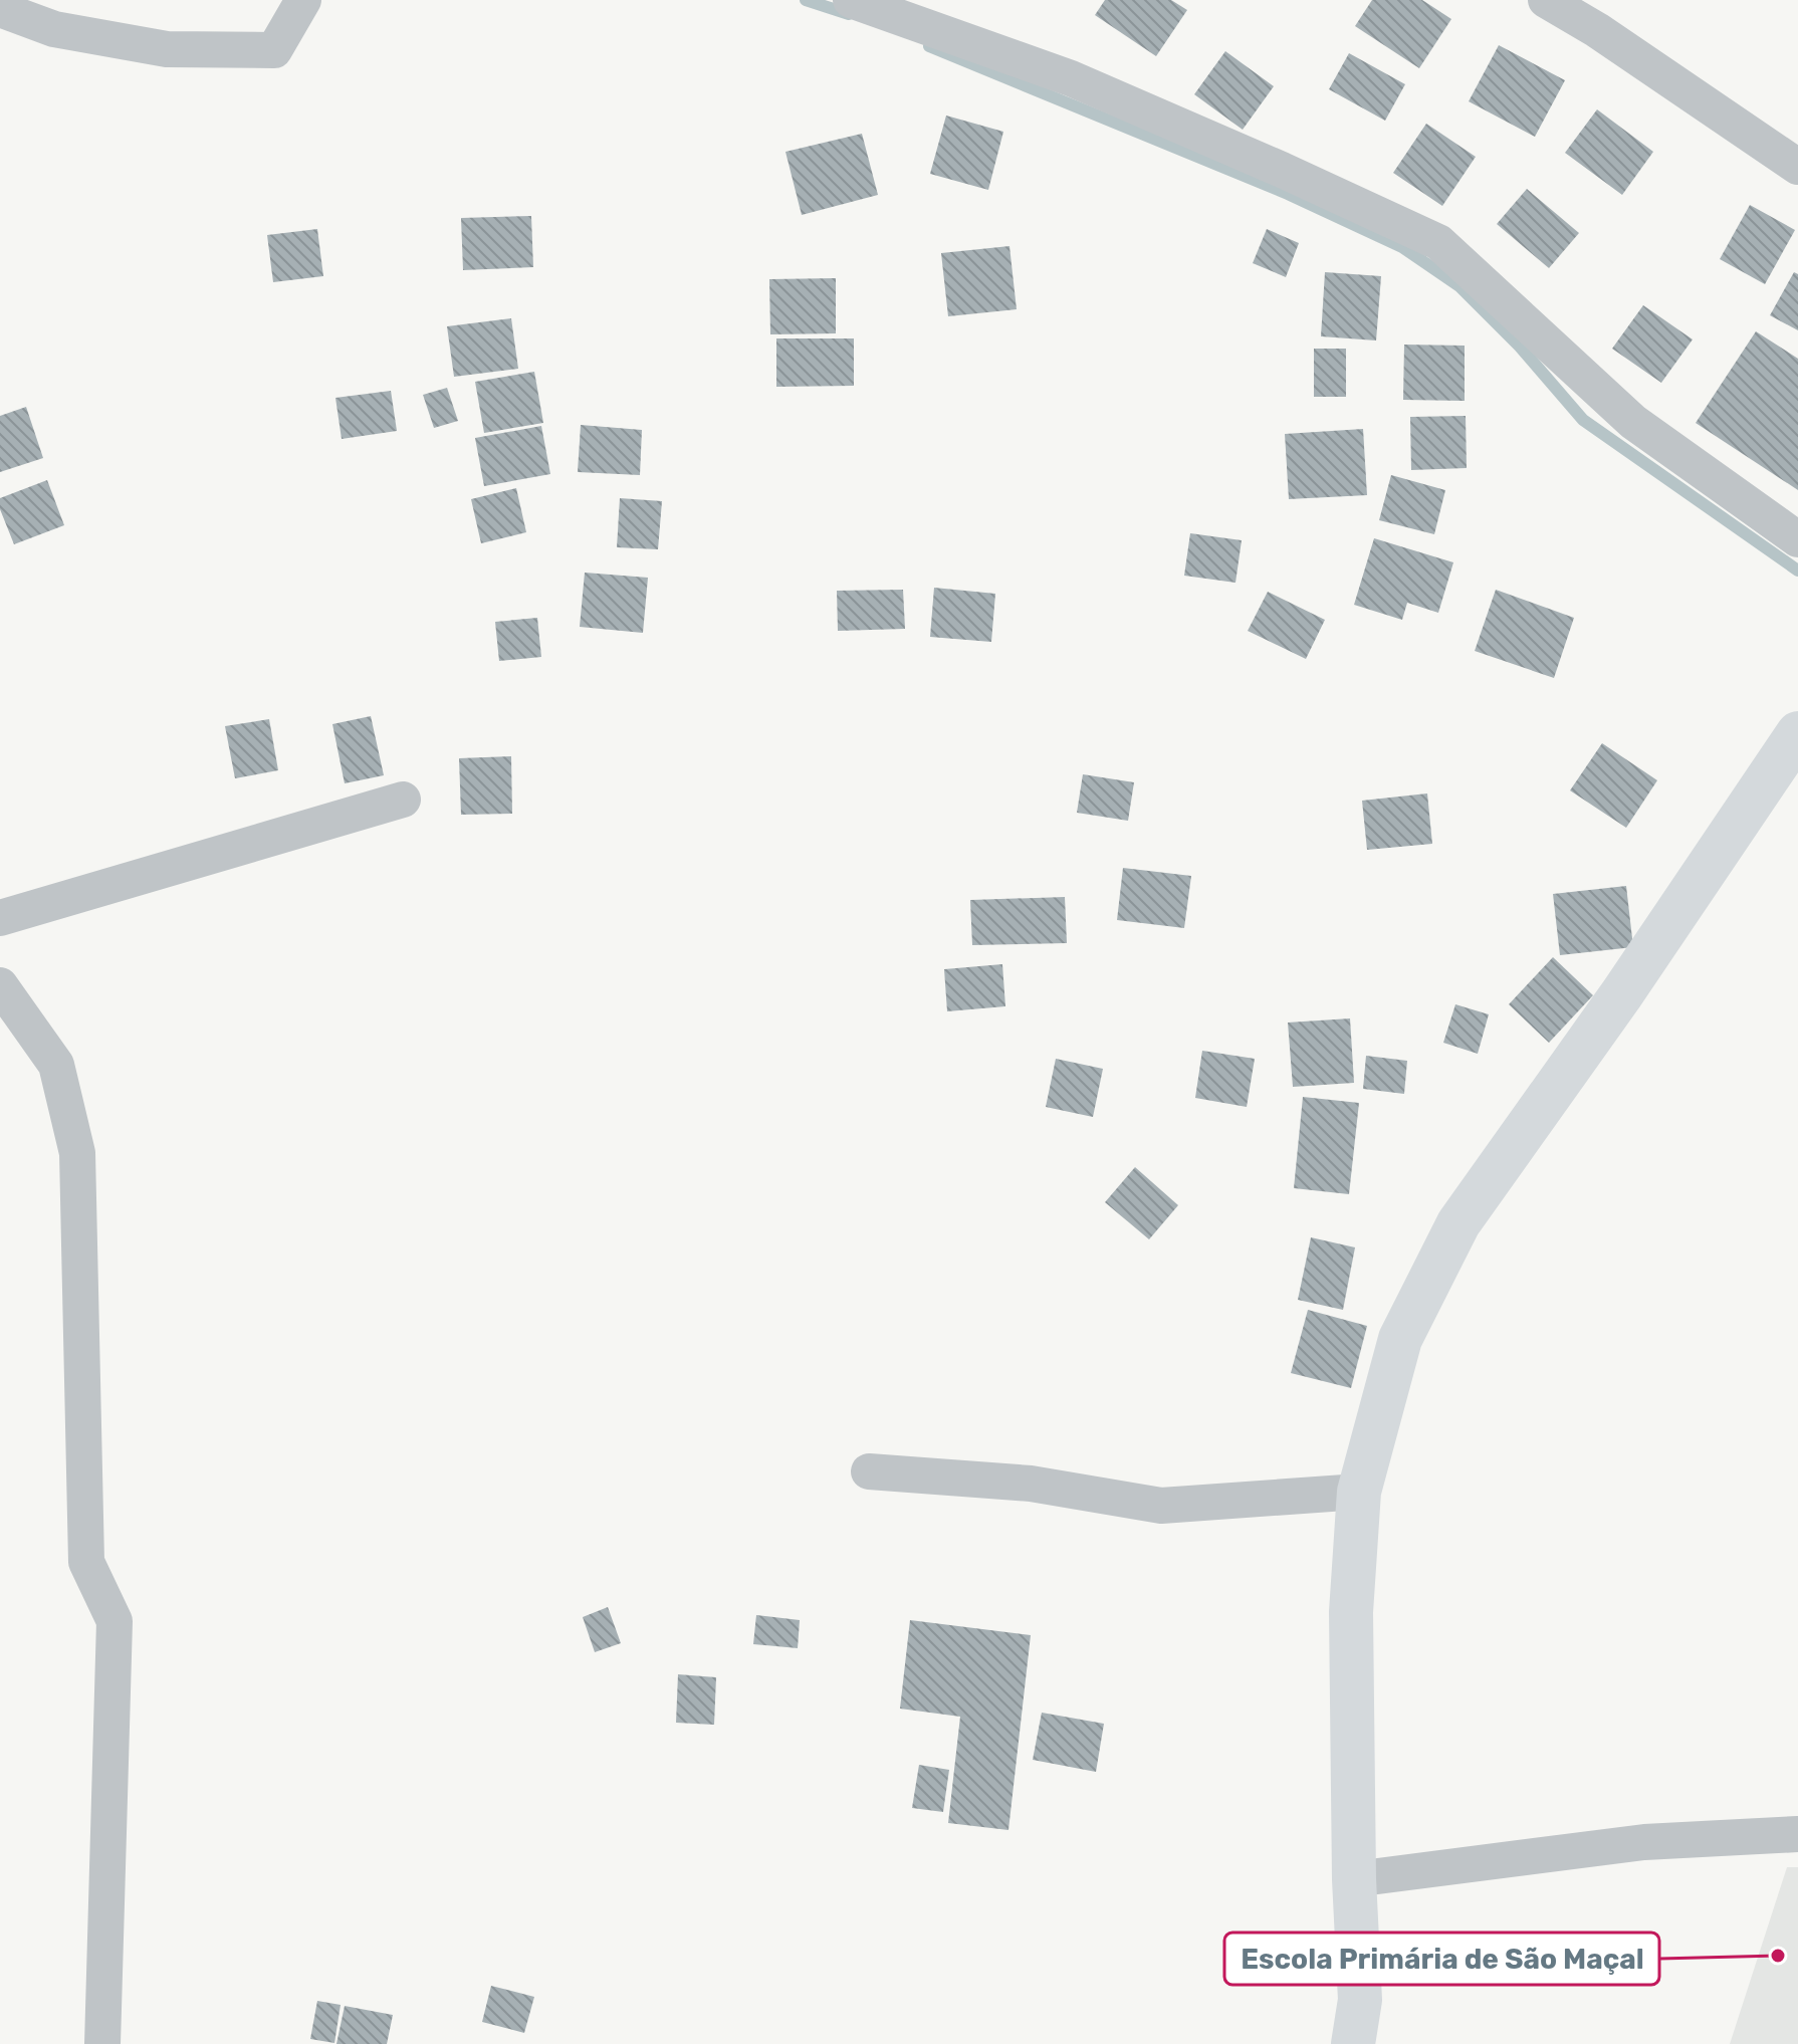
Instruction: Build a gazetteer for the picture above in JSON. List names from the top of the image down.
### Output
{
  "places": ["Escola Primária de São Maçal"]
}
